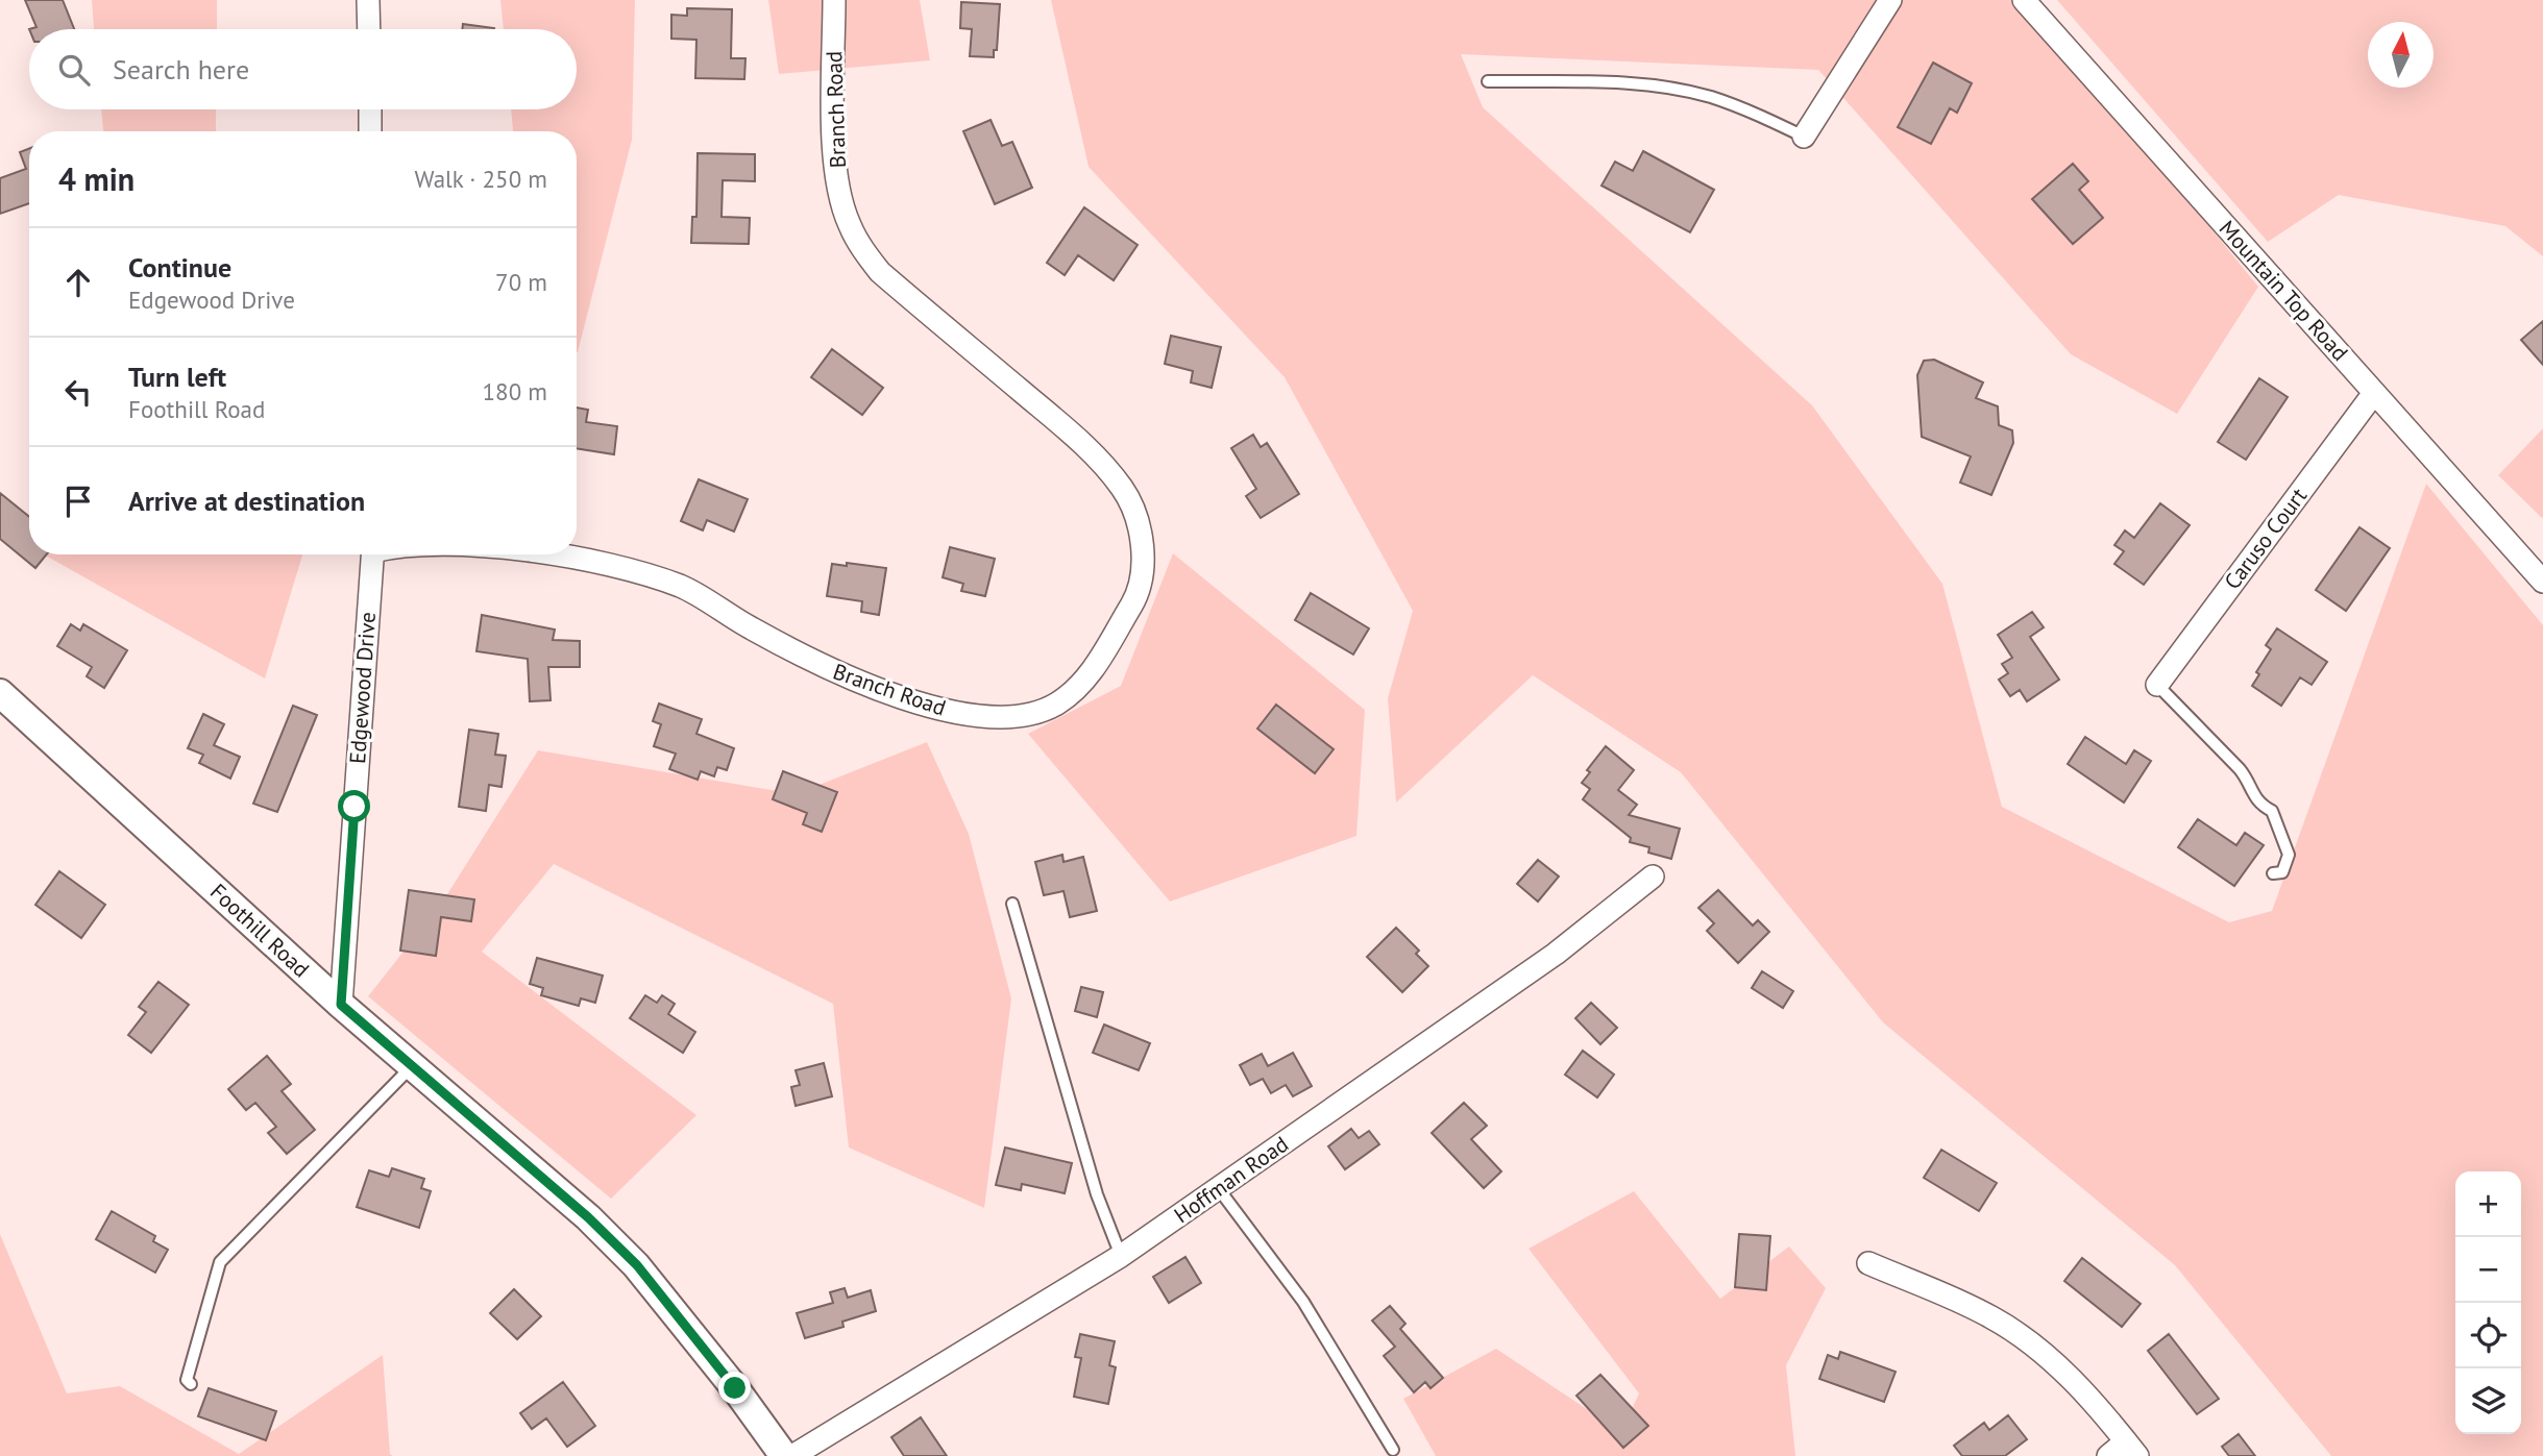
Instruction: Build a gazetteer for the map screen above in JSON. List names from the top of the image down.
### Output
{
  "streets": {
    "street": [
      "Branch Road",
      "Mountain Top Road",
      "Caruso Court",
      "Edgewood Drive",
      "Foothill Road",
      "Hoffman Road"
    ]
  },
  "crossings": [
    ["Mountain Top Road", "Caruso Court"],
    ["Edgewood Drive", "Foothill Road"]
  ],
  "north": "top",
  "page": {
    "search": "Search here",
    "heading": ["4 min", "Walk · 250 m"],
    "list": [
      ["Continue", "Edgewood Drive", "70 m"],
      ["Turn left", "Foothill Road", "180 m"],
      "Arrive at destination"
    ],
    "map_buttons": ["+", "−"]
  }
}
